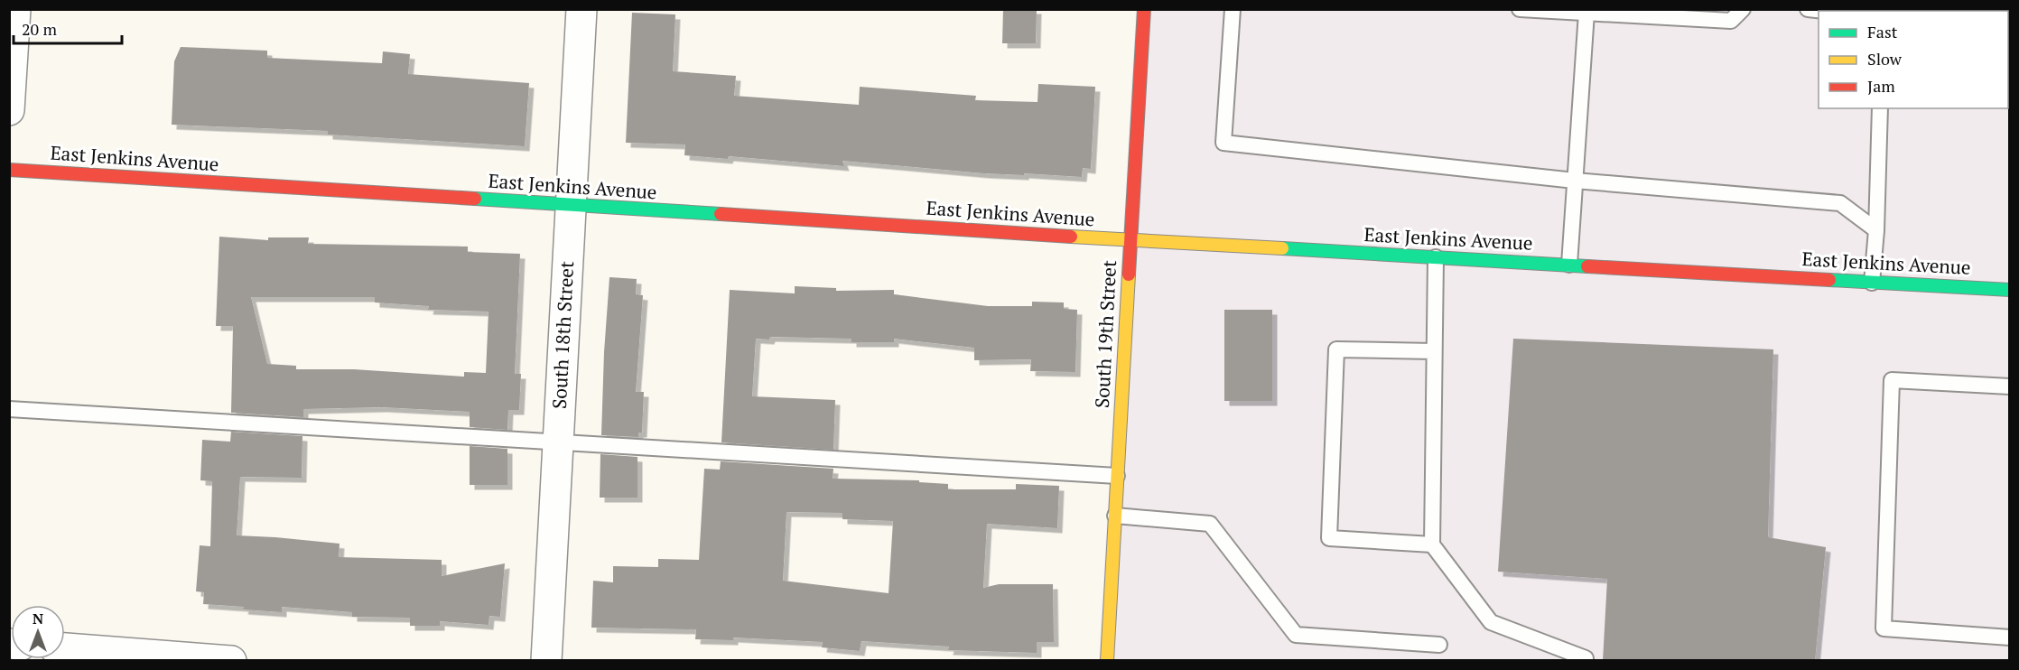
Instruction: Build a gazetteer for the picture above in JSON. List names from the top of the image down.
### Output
{
  "streets": {
    "street": ["East Jenkins Avenue", "South 19th Street", "South 18th Street"]
  },
  "crossings": [
    ["East Jenkins Avenue", "South 19th Street"],
    ["East Jenkins Avenue", "South 18th Street"]
  ],
  "legend": ["Fast", "Slow", "Jam"],
  "scale_bar": "20 m",
  "north": "top"
}
